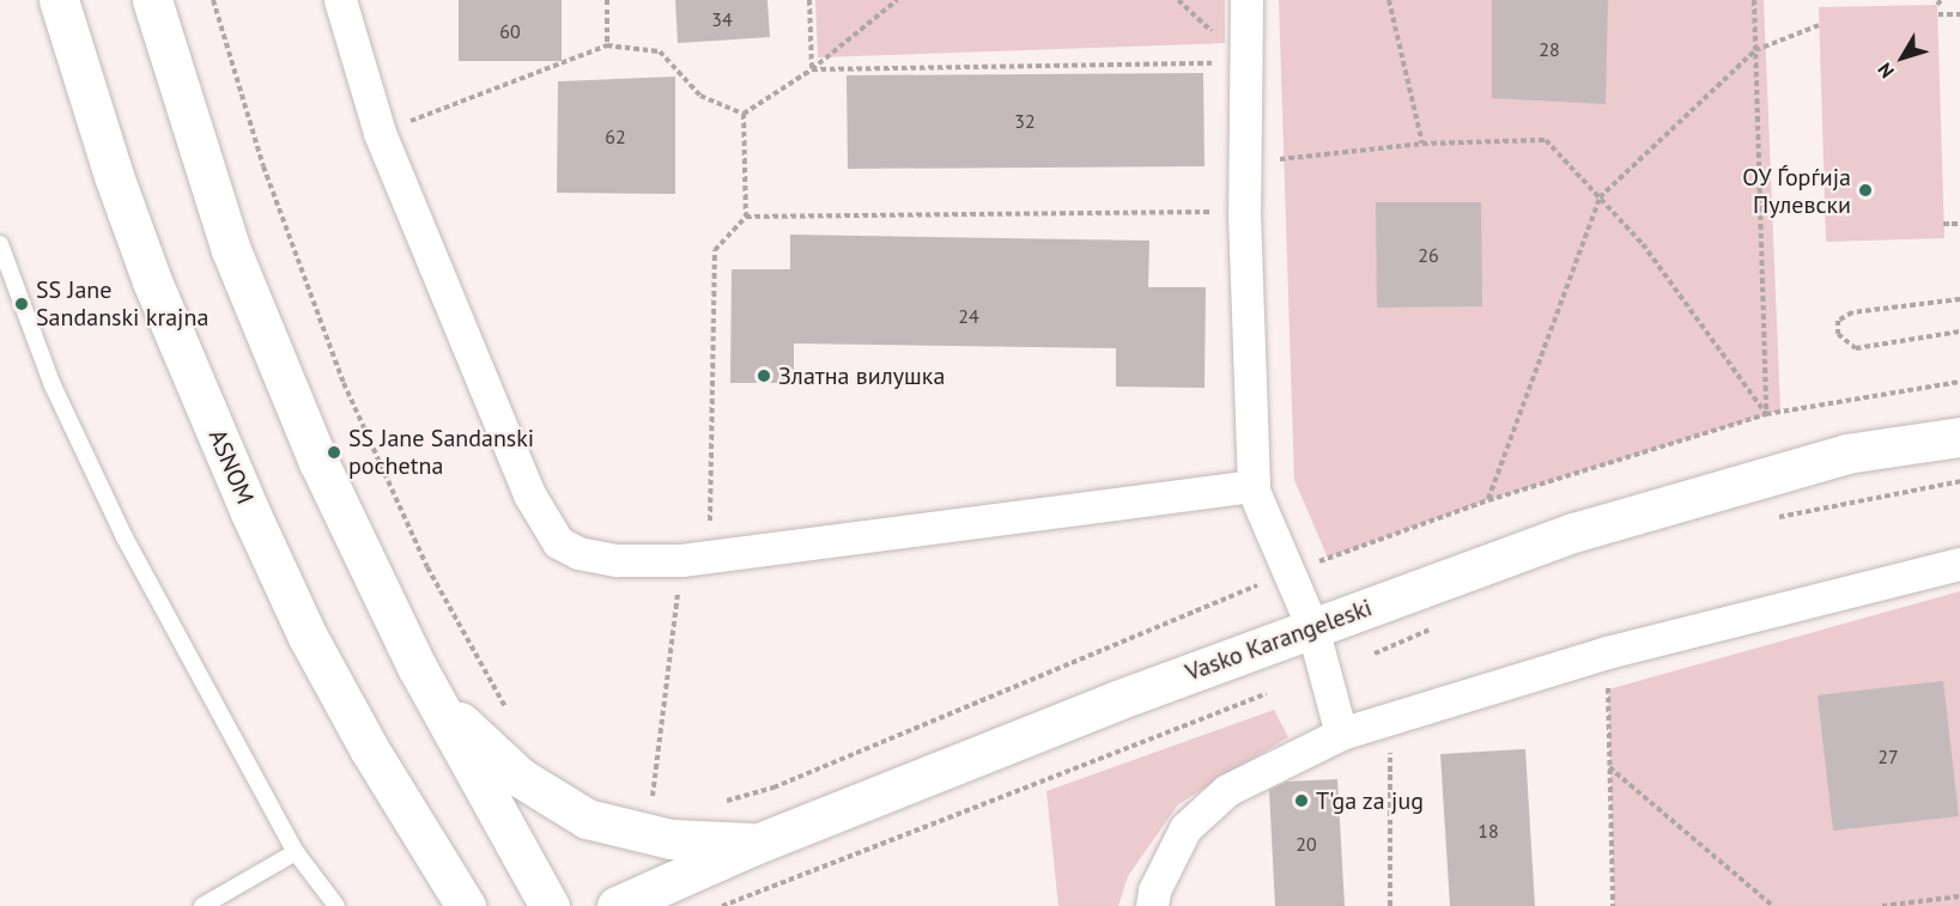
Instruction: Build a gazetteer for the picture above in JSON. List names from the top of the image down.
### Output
{
  "streets": {
    "street": ["ASNOM", "Vasko Karangeleski"]
  },
  "places": [
    "ОУ Ѓорѓија Пулевски",
    "SS Jane Sandanski krajna",
    "Златна вилушка",
    "SS Jane Sandanski pochetna",
    "T'ga za jug"
  ],
  "house_numbers": [
    "34",
    "60",
    "28",
    "32",
    "62",
    "26",
    "24",
    "27",
    "18",
    "20"
  ],
  "north": "bottom left"
}
